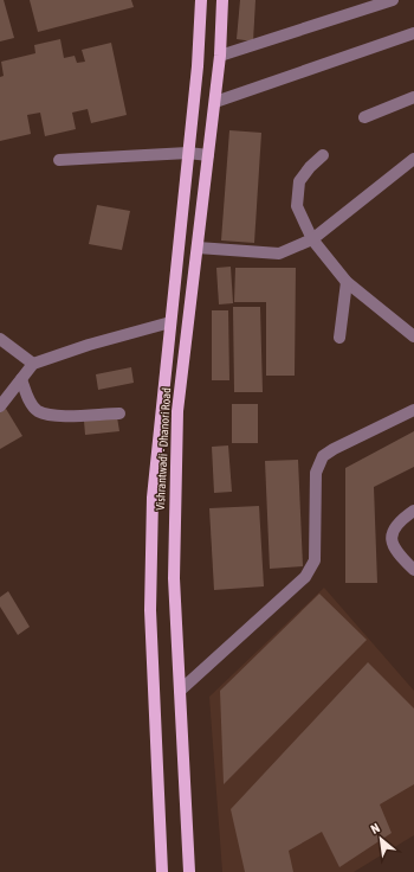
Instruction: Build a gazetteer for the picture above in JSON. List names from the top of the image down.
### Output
{
  "streets": {
    "main road": ["Vishrantwadi - Dhanori Road"]
  },
  "north": "top left"
}
